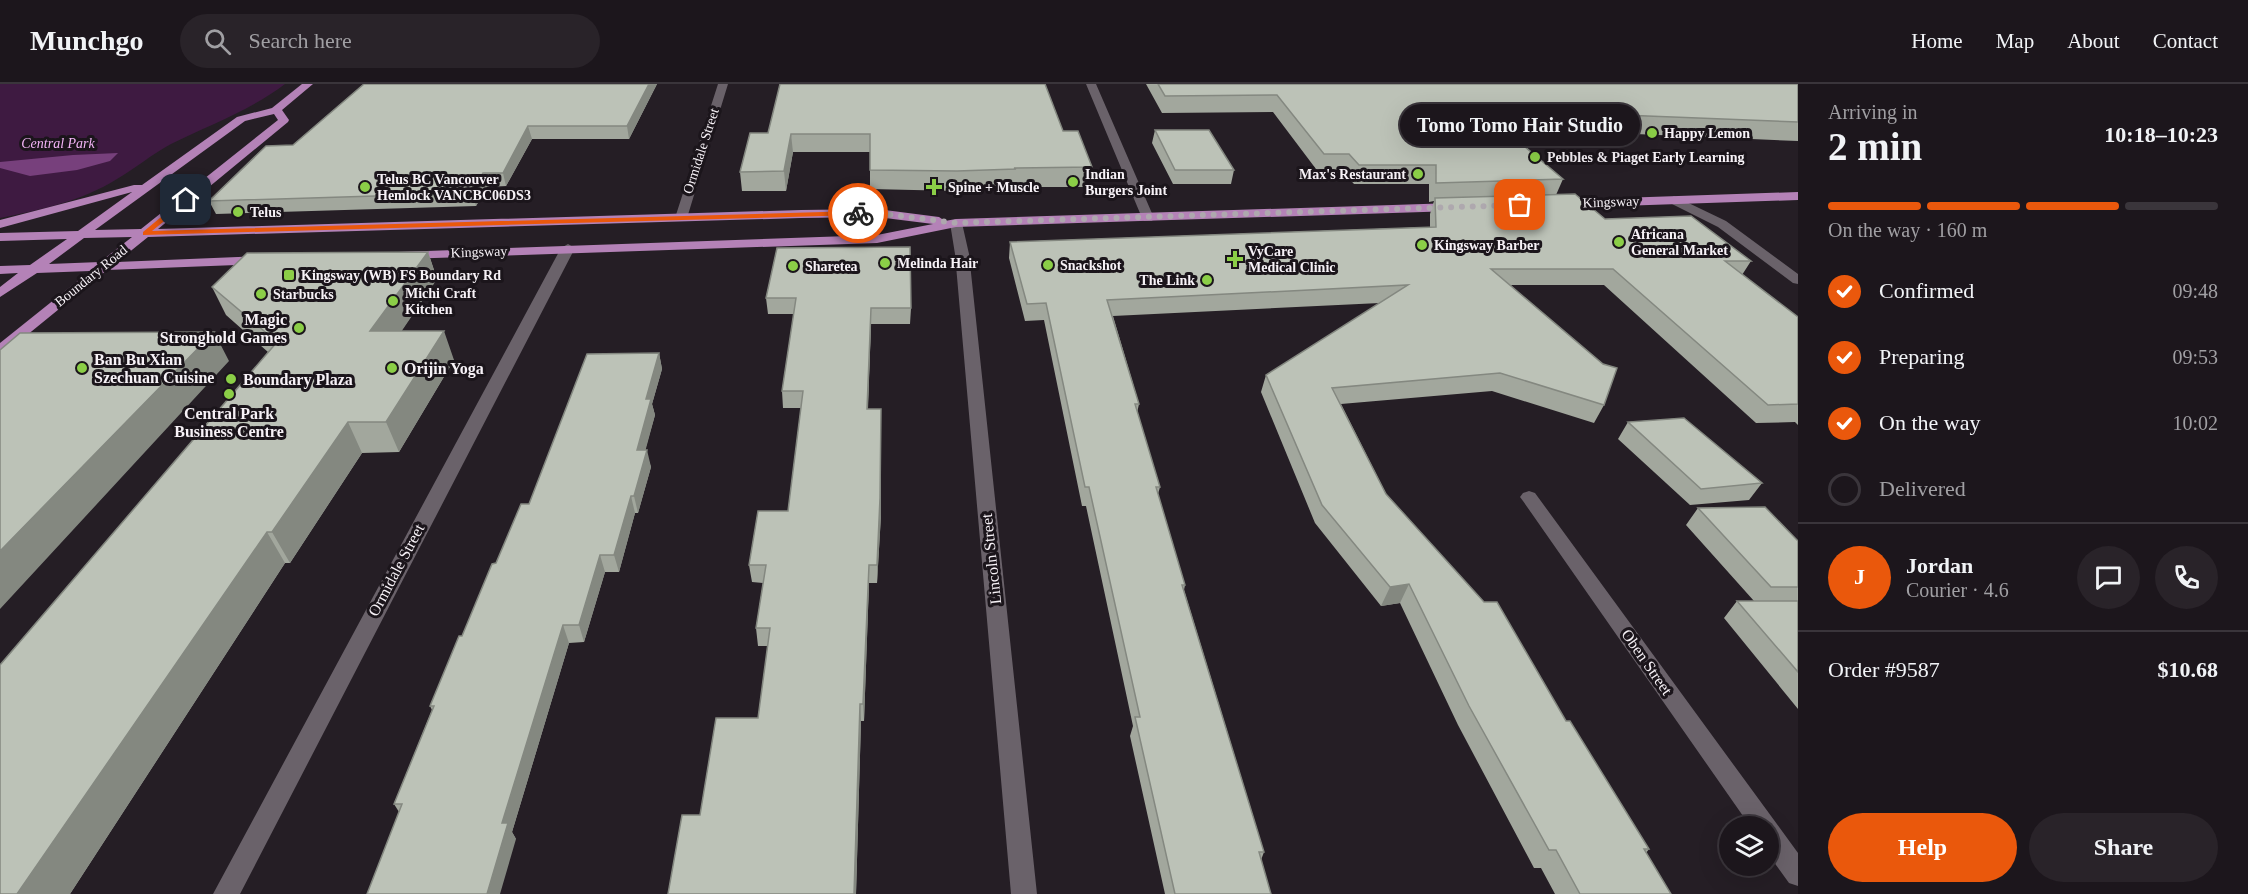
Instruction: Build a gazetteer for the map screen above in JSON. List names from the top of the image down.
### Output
{
  "streets": {
    "main road": ["Kingsway", "Boundary Road"],
    "street": ["Ormidale Street", "Lincoln Street", "Oben Street"]
  },
  "crossings": [
    ["Ormidale Street", "Kingsway"],
    ["Kingsway", "Boundary Road"],
    ["Kingsway", "Lincoln Street"]
  ],
  "parks": ["Central Park"],
  "places": {
    "other": [
      "Happy Lemon",
      "Pebbles & Piaget Early Learning",
      "Max's Restaurant",
      "Indian Burgers Joint",
      "Telus BC Vancouver Hemlock VANCBC06DS3",
      "Tomo Tomo Hair Studio",
      "Telus",
      "Africana General Market",
      "Kingsway Barber",
      "Melinda Hair",
      "Snackshot",
      "Sharetea",
      "The Link",
      "Starbucks",
      "Michi Craft Kitchen",
      "Magic Stronghold Games",
      "Ban Bu Xian Szechuan Cuisine",
      "Orijin Yoga",
      "Boundary Plaza",
      "Central Park Business Centre"
    ],
    "health": ["Spine + Muscle", "VyCare Medical Clinic"],
    "transit": ["Kingsway (WB) FS Boundary Rd"]
  },
  "page": {
    "header": "Munchgo",
    "search": "Search here",
    "nav": [
      "Home",
      "Map",
      "About",
      "Contact"
    ],
    "heading": ["2 min", "Arriving in", "10:18–10:23"],
    "panel": [
      "Jordan",
      "Courier · 4.6",
      "Order #9587",
      "$10.68"
    ],
    "bubble": "Tomo Tomo Hair Studio",
    "bar": "On the way · 160 m",
    "list": [
      ["Confirmed", "09:48"],
      ["Preparing", "09:53"],
      ["On the way", "10:02"],
      "Delivered"
    ],
    "round": "J",
    "buttons": ["Help", "Share"]
  }
}
